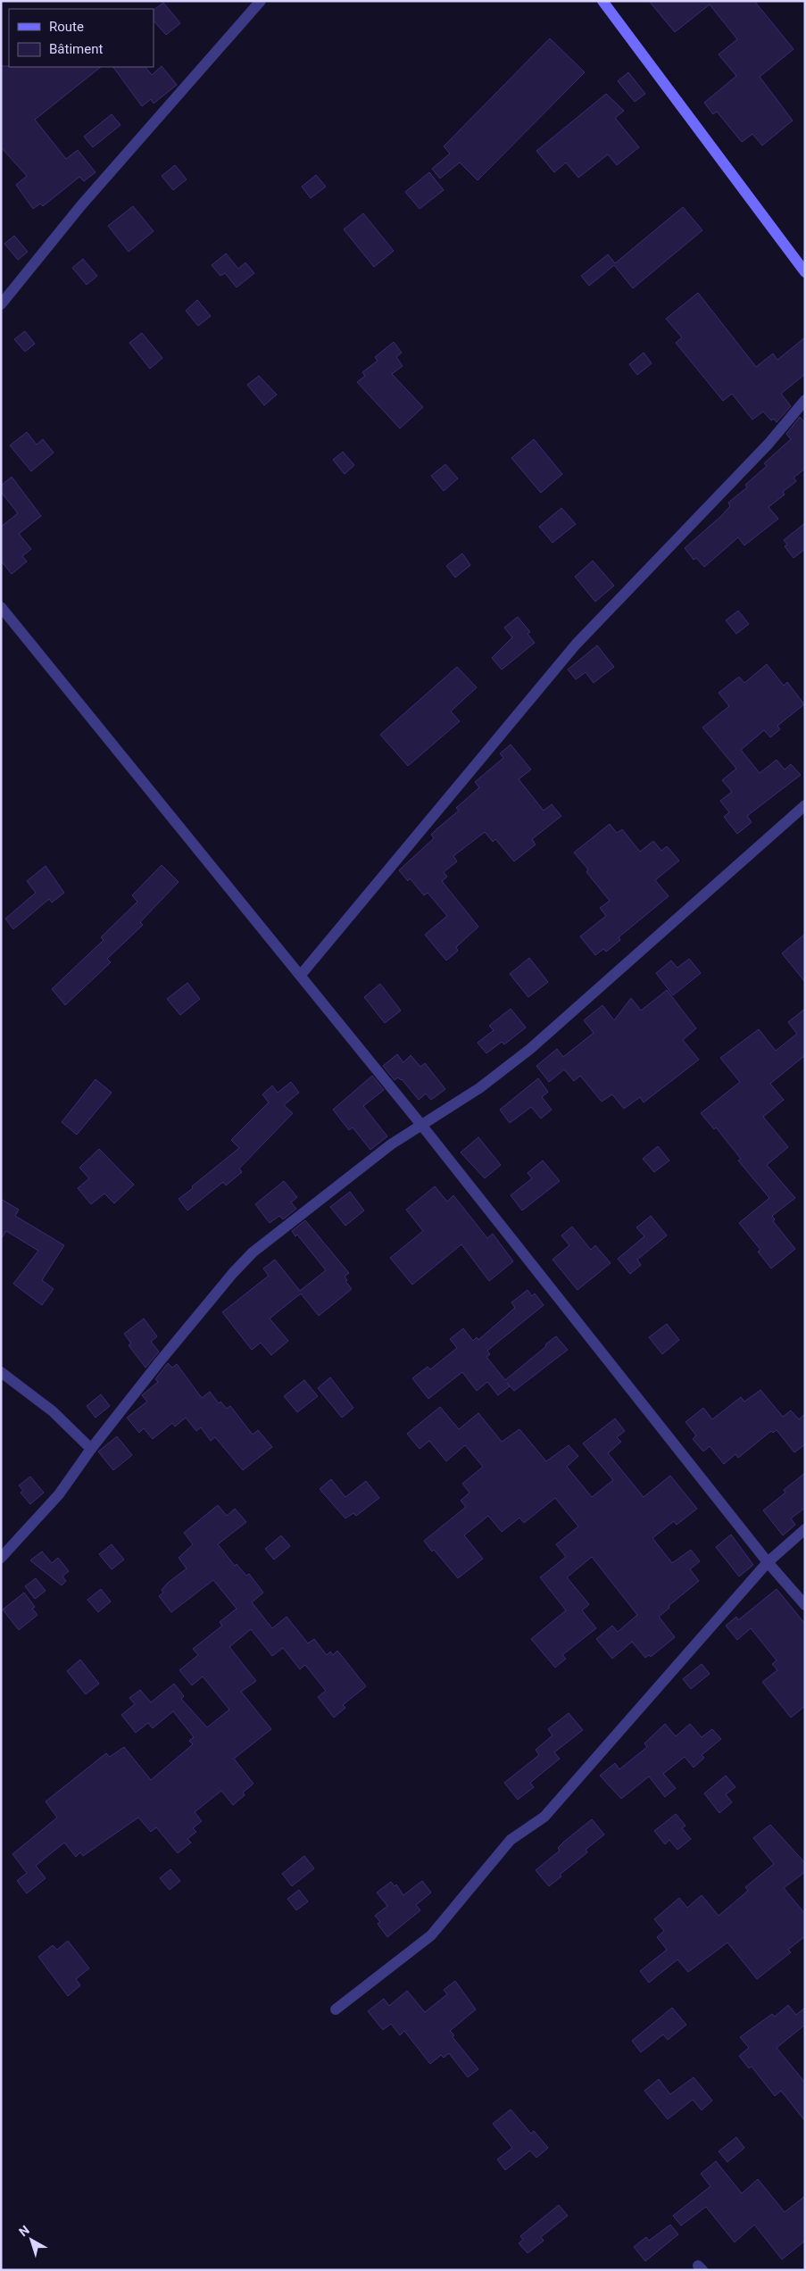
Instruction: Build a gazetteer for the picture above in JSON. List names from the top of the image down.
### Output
{
  "legend": ["Route", "Bâtiment"],
  "north": "top left"
}
